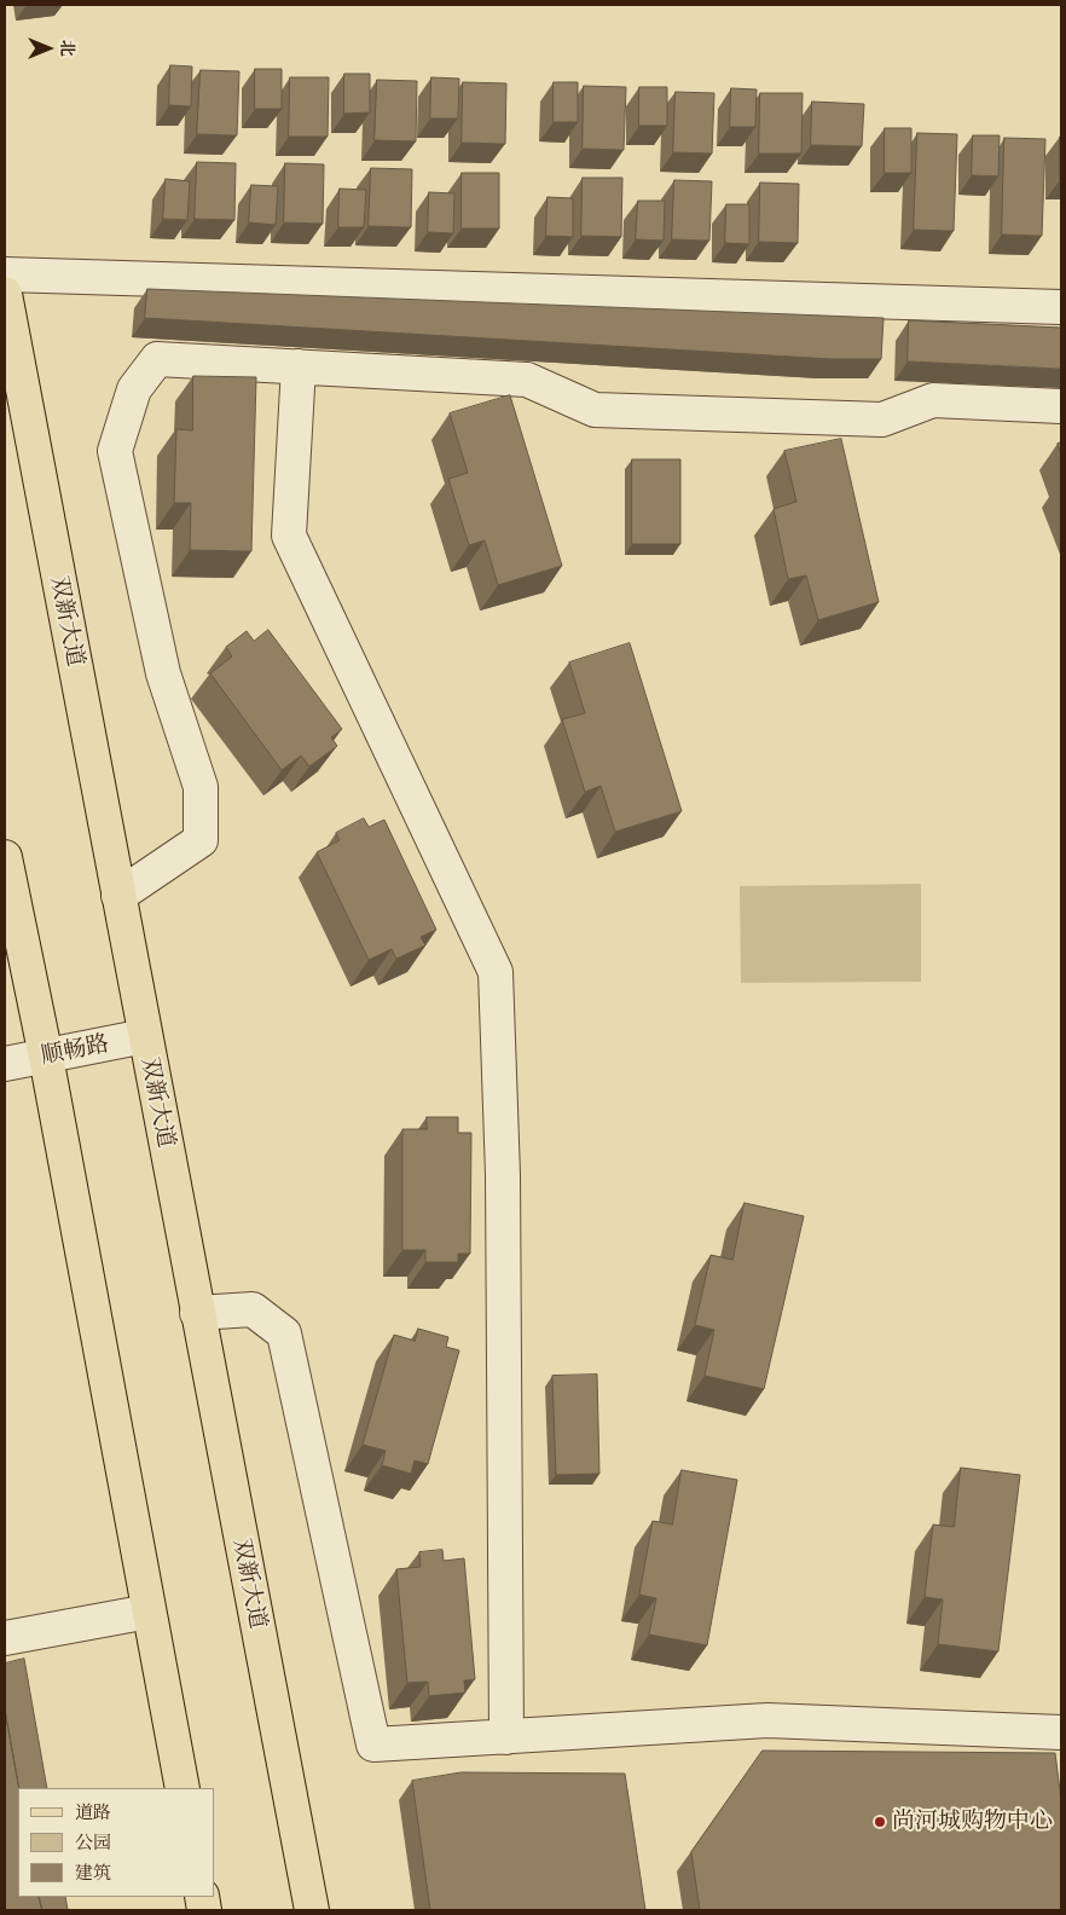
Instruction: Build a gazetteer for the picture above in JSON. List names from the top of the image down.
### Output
{
  "streets": {
    "main road": ["双新大道"],
    "street": ["顺畅路"]
  },
  "crossings": [
    ["双新大道", "顺畅路"]
  ],
  "places": ["尚河城购物中心"],
  "legend": ["道路", "公园", "建筑"],
  "north": "right"
}
